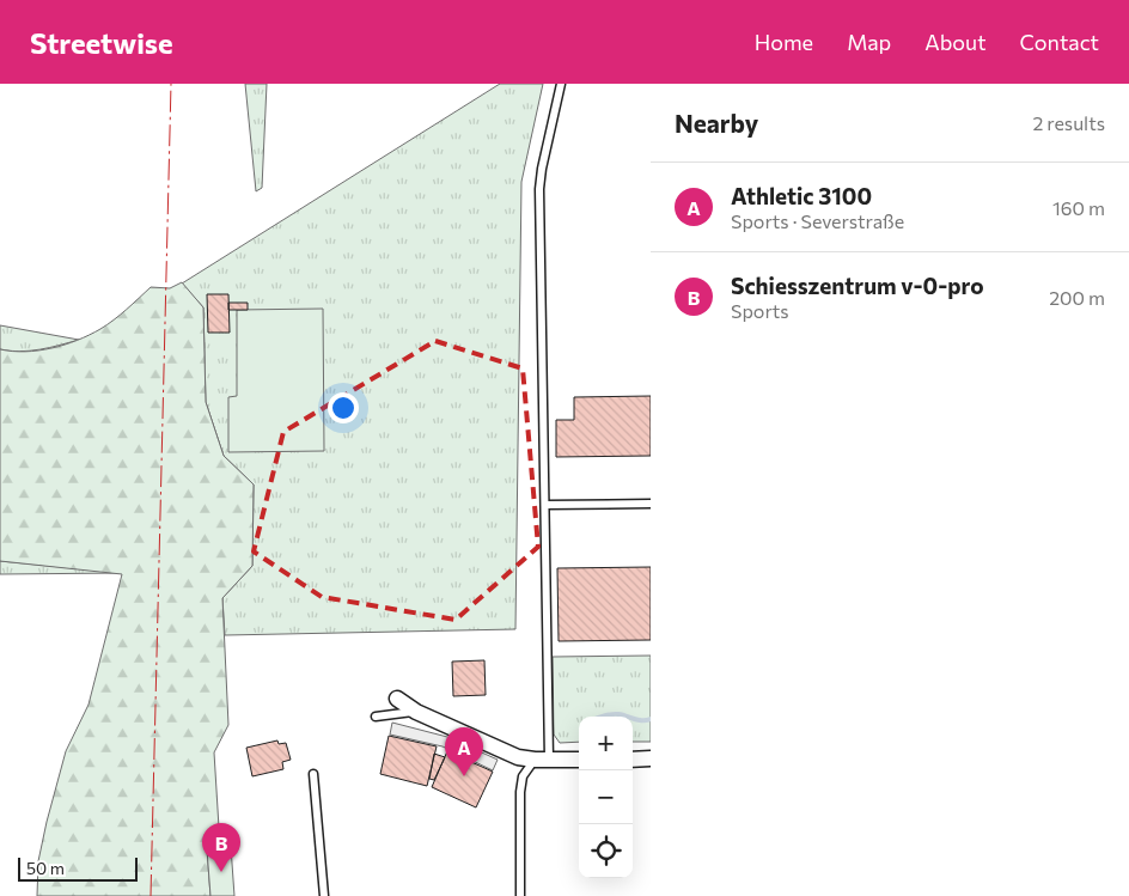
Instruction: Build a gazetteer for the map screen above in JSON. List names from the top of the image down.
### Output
{
  "scale_bar": "50 m",
  "page": {
    "header": "Streetwise",
    "nav": [
      "Home",
      "Map",
      "About",
      "Contact"
    ],
    "heading": ["Nearby", "2 results"],
    "list": [
      {
        "mark": "A",
        "name": "Athletic 3100",
        "note": "Sports · Severstraße",
        "value": "160 m"
      },
      {
        "mark": "B",
        "name": "Schiesszentrum v-0-pro",
        "note": "Sports",
        "value": "200 m"
      }
    ],
    "map_buttons": ["+", "−"],
    "pins": ["A", "B"],
    "scale": "50 m"
  }
}
